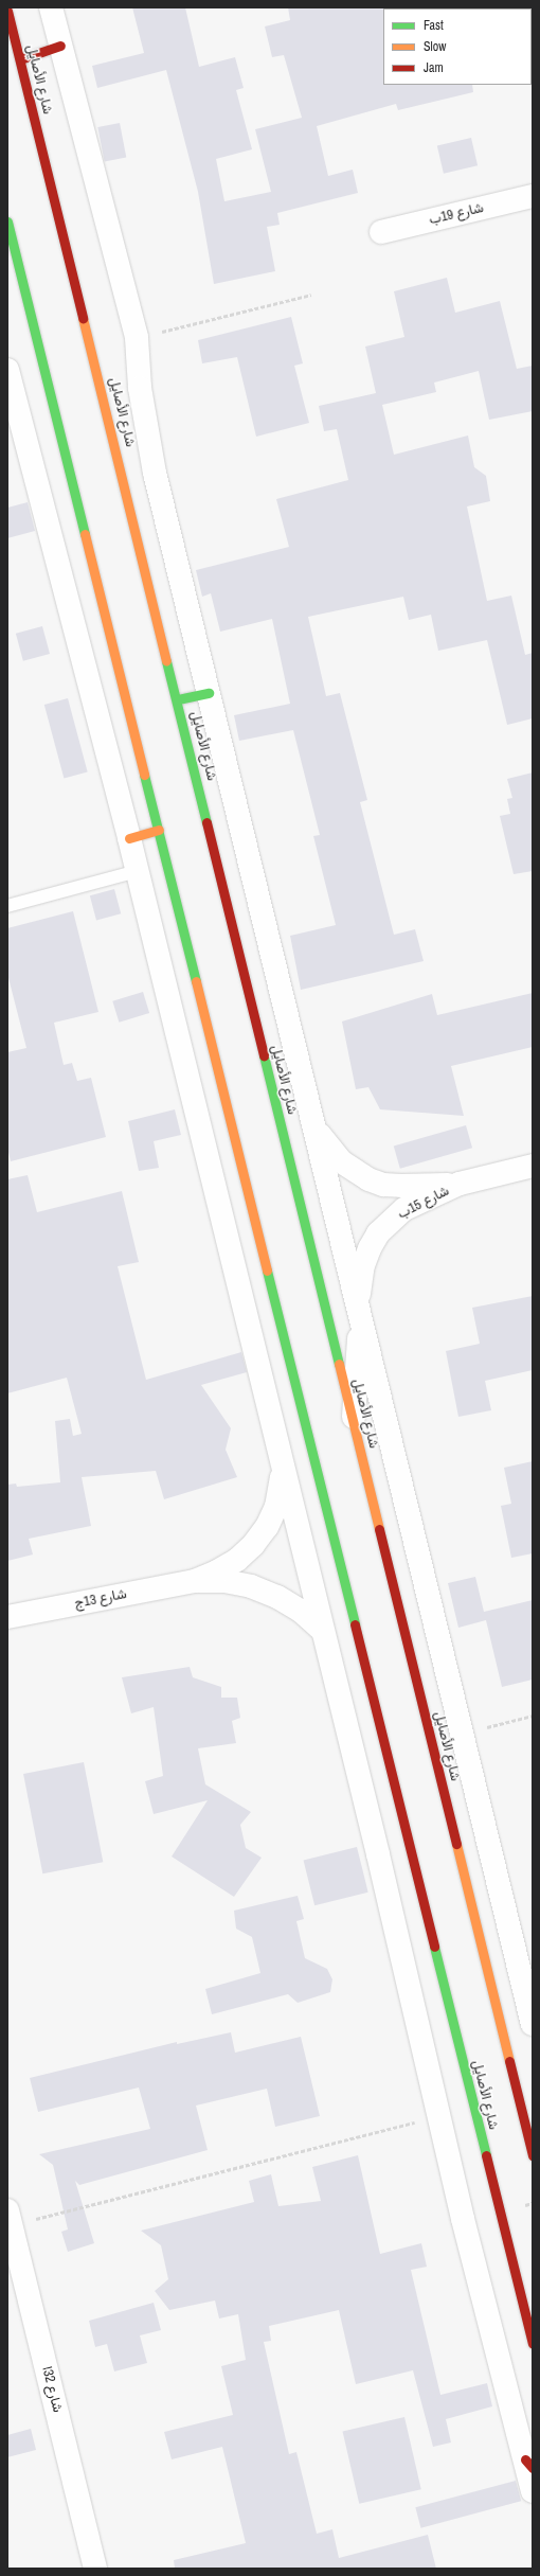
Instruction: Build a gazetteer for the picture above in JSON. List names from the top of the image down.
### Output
{
  "streets": {
    "street": [
      "شارع الأصايل",
      "شارع 19ب",
      "شارع 15ب",
      "شارع 13ج",
      "شارع 32ا"
    ]
  },
  "legend": ["Fast", "Slow", "Jam"]
}
